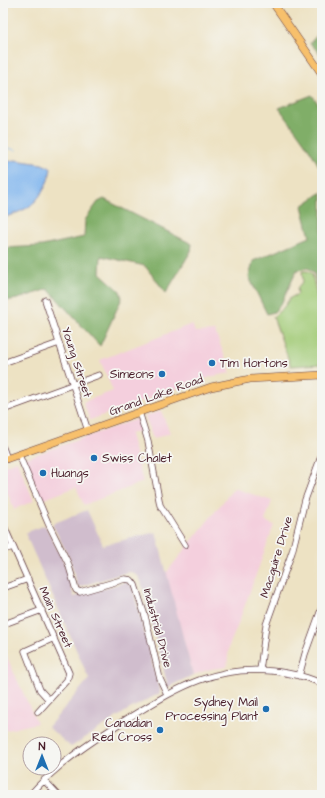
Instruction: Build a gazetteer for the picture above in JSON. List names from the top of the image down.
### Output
{
  "streets": {
    "main road": ["Grand Lake Road"],
    "street": [
      "Young Street",
      "Macguire Drive",
      "Main Street",
      "Industrial Drive"
    ]
  },
  "crossings": [
    ["Young Street", "Grand Lake Road"],
    ["Grand Lake Road", "Industrial Drive"]
  ],
  "places": [
    "Tim Hortons",
    "Simeons",
    "Swiss Chalet",
    "Huangs",
    "Sydney Mail Processing Plant",
    "Canadian Red Cross"
  ],
  "north": "top"
}
